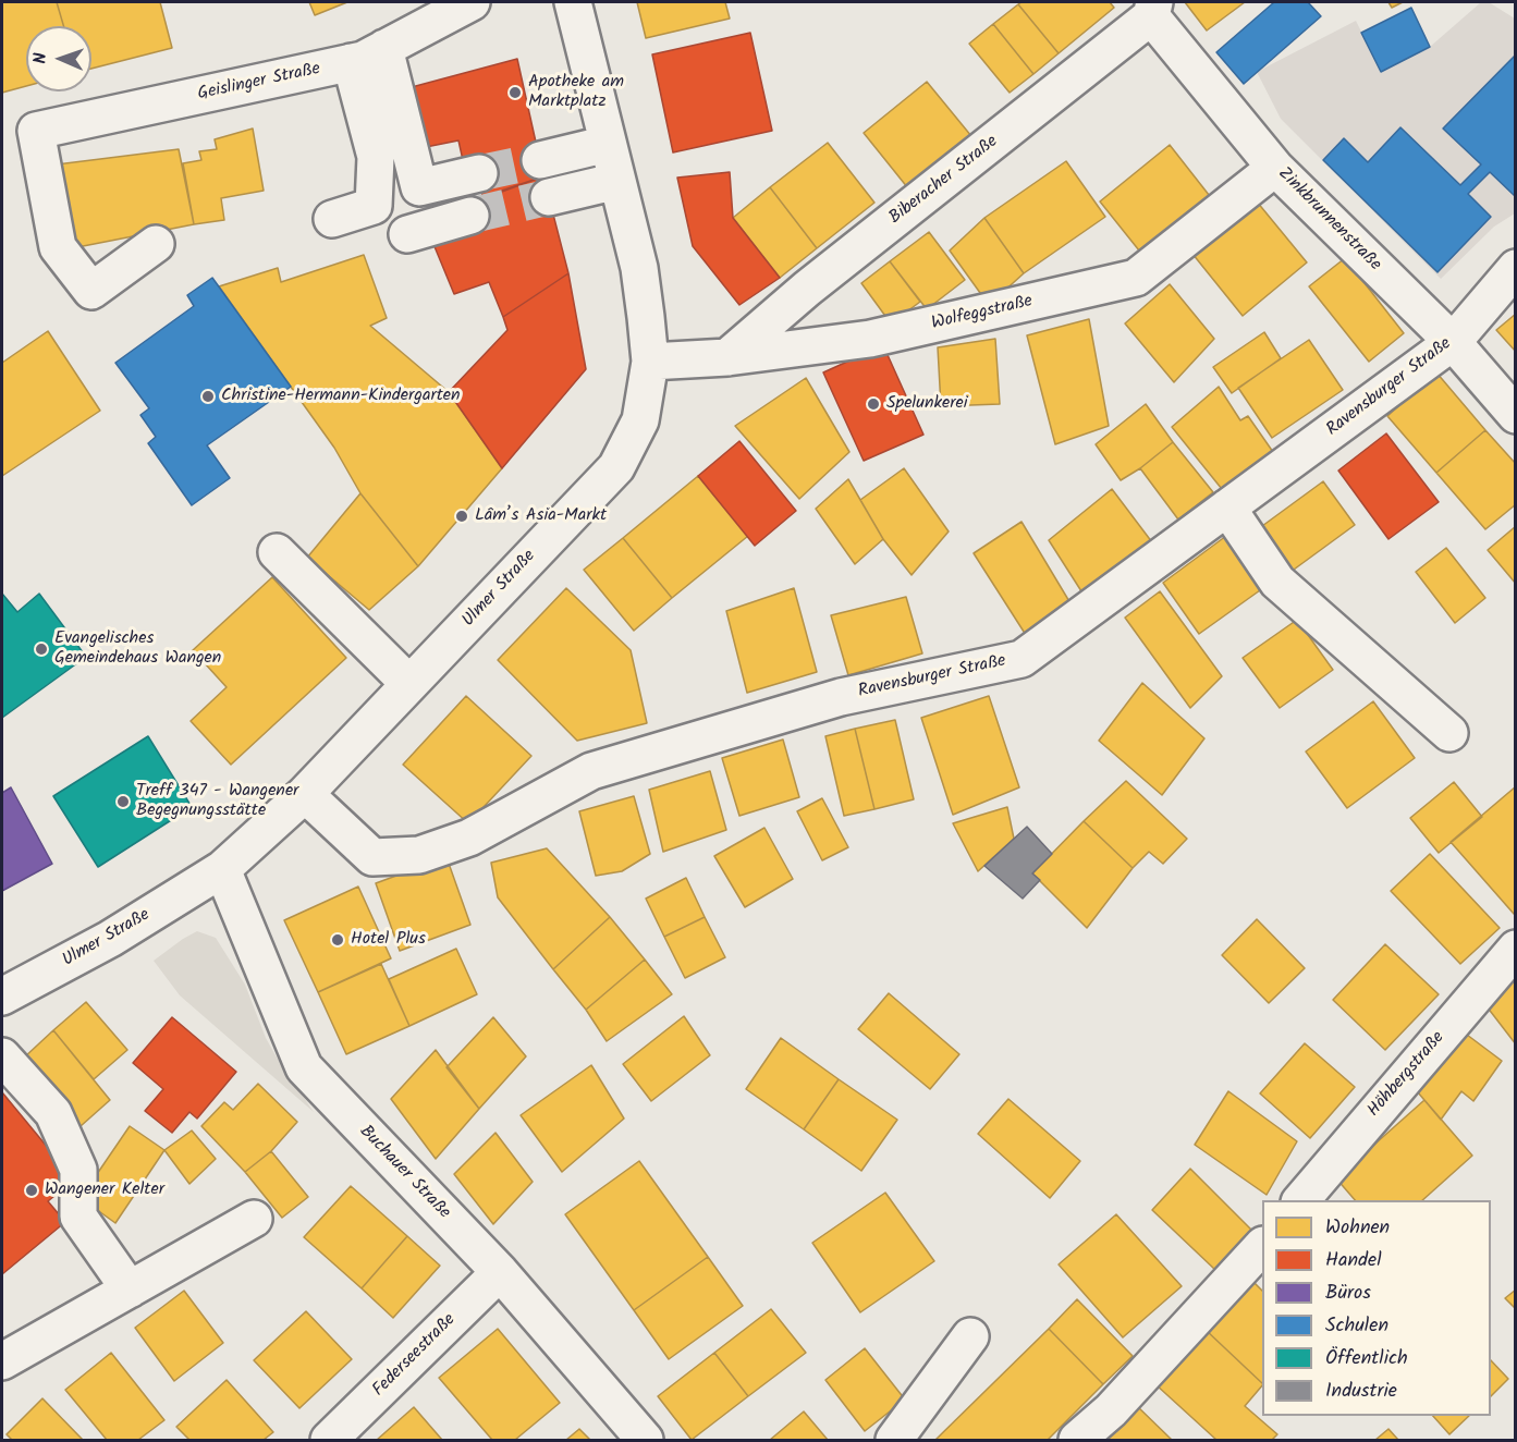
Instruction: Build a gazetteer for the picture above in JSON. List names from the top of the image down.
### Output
{
  "streets": {
    "street": [
      "Geislinger Straße",
      "Biberacher Straße",
      "Zinkbrunnenstraße",
      "Wolfeggstraße",
      "Ravensburger Straße",
      "Ulmer Straße",
      "Höhbergstraße",
      "Buchauer Straße",
      "Federseestraße"
    ]
  },
  "crossings": [
    ["Biberacher Straße", "Zinkbrunnenstraße"],
    ["Biberacher Straße", "Wolfeggstraße"],
    ["Zinkbrunnenstraße", "Wolfeggstraße"],
    ["Zinkbrunnenstraße", "Ravensburger Straße"],
    ["Wolfeggstraße", "Ulmer Straße"],
    ["Ravensburger Straße", "Ulmer Straße"],
    ["Ulmer Straße", "Buchauer Straße"],
    ["Buchauer Straße", "Federseestraße"]
  ],
  "places": [
    "Apotheke am Marktplatz",
    "Christine-Hermann-Kindergarten",
    "Spelunkerei",
    "Lâm’s Asia-Markt",
    "Evangelisches Gemeindehaus Wangen",
    "Treff 347 - Wangener Begegnungsstätte",
    "Hotel Plus",
    "Wangener Kelter"
  ],
  "legend": [
    "Wohnen",
    "Handel",
    "Büros",
    "Schulen",
    "Öffentlich",
    "Industrie"
  ],
  "north": "left"
}
